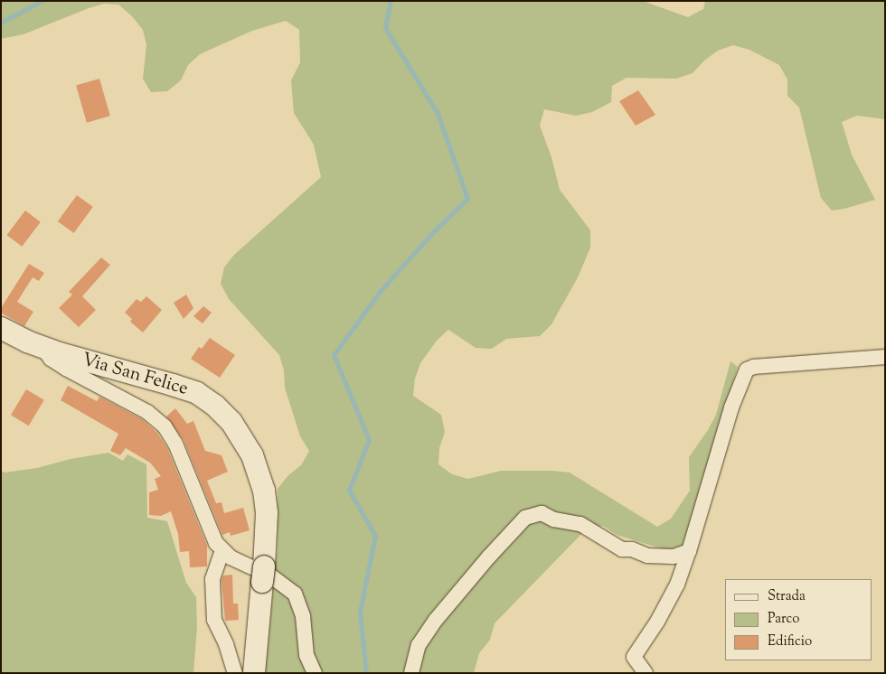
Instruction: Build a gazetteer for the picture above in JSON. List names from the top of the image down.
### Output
{
  "streets": {
    "street": ["Via San Felice"]
  },
  "legend": ["Strada", "Parco", "Edificio"]
}
